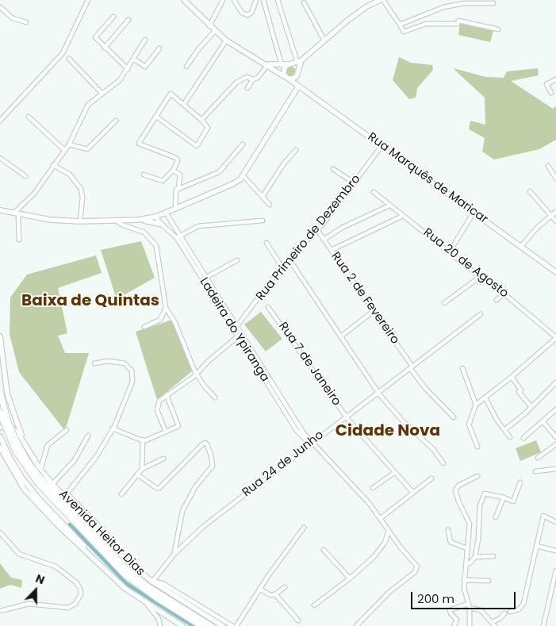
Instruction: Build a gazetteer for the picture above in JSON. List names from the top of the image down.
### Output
{
  "streets": {
    "main road": ["Rua Marquês de Maricar", "Avenida Heitor Dias"],
    "street": [
      "Rua Primeiro de Dezembro",
      "Rua 20 de Agosto",
      "Rua 2 de Fevereiro",
      "Ladeira do Ypiranga",
      "Rua 7 de Janeiro",
      "Rua 24 de Junho"
    ]
  },
  "crossings": [
    ["Rua Marquês de Maricar", "Rua Primeiro de Dezembro"],
    ["Rua Primeiro de Dezembro", "Rua 2 de Fevereiro"],
    ["Rua Primeiro de Dezembro", "Ladeira do Ypiranga"],
    ["Rua 2 de Fevereiro", "Rua 24 de Junho"],
    ["Ladeira do Ypiranga", "Rua 24 de Junho"],
    ["Rua 7 de Janeiro", "Rua 24 de Junho"],
    ["Rua 24 de Junho", "Avenida Heitor Dias"]
  ],
  "districts": ["Baixa de Quintas", "Cidade Nova"],
  "scale_bar": "200 m",
  "north": "top"
}
